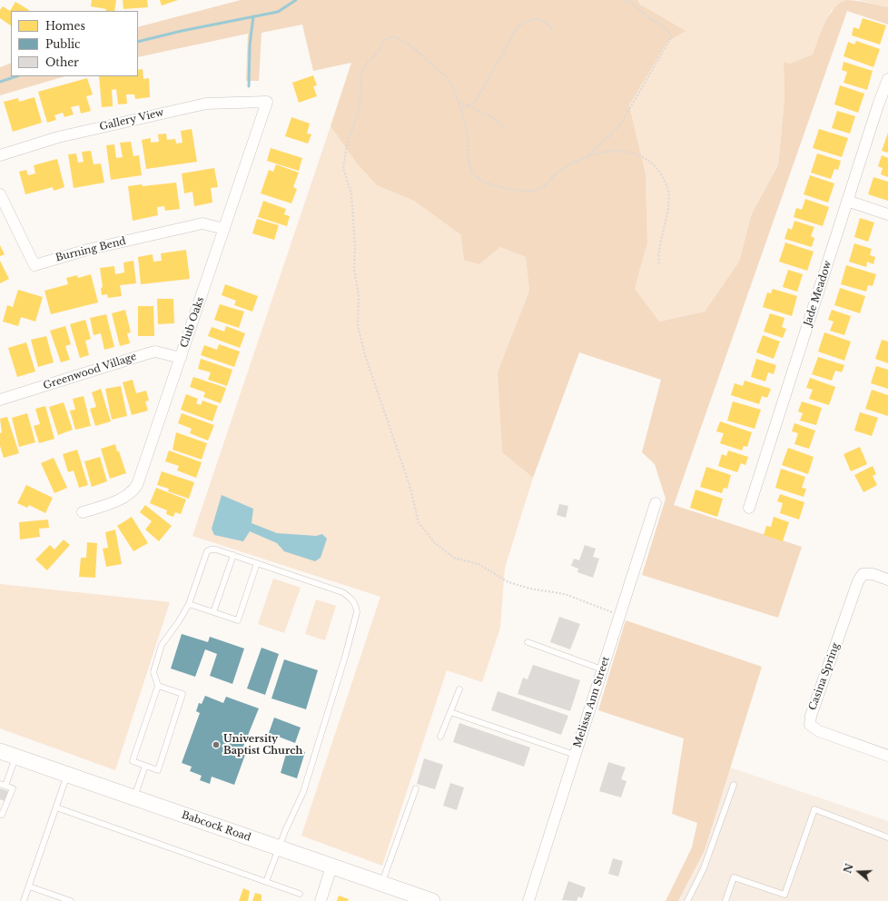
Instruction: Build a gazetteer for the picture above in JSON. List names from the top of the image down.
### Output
{
  "streets": {
    "main road": ["Babcock Road"],
    "street": [
      "Gallery View",
      "Burning Bend",
      "Jade Meadow",
      "Club Oaks",
      "Greenwood Village",
      "Casina Spring",
      "Melissa Ann Street"
    ]
  },
  "crossings": [
    ["Gallery View", "Club Oaks"],
    ["Burning Bend", "Club Oaks"],
    ["Club Oaks", "Greenwood Village"]
  ],
  "places": ["University Baptist Church"],
  "legend": ["Homes", "Public", "Other"],
  "north": "left"
}
